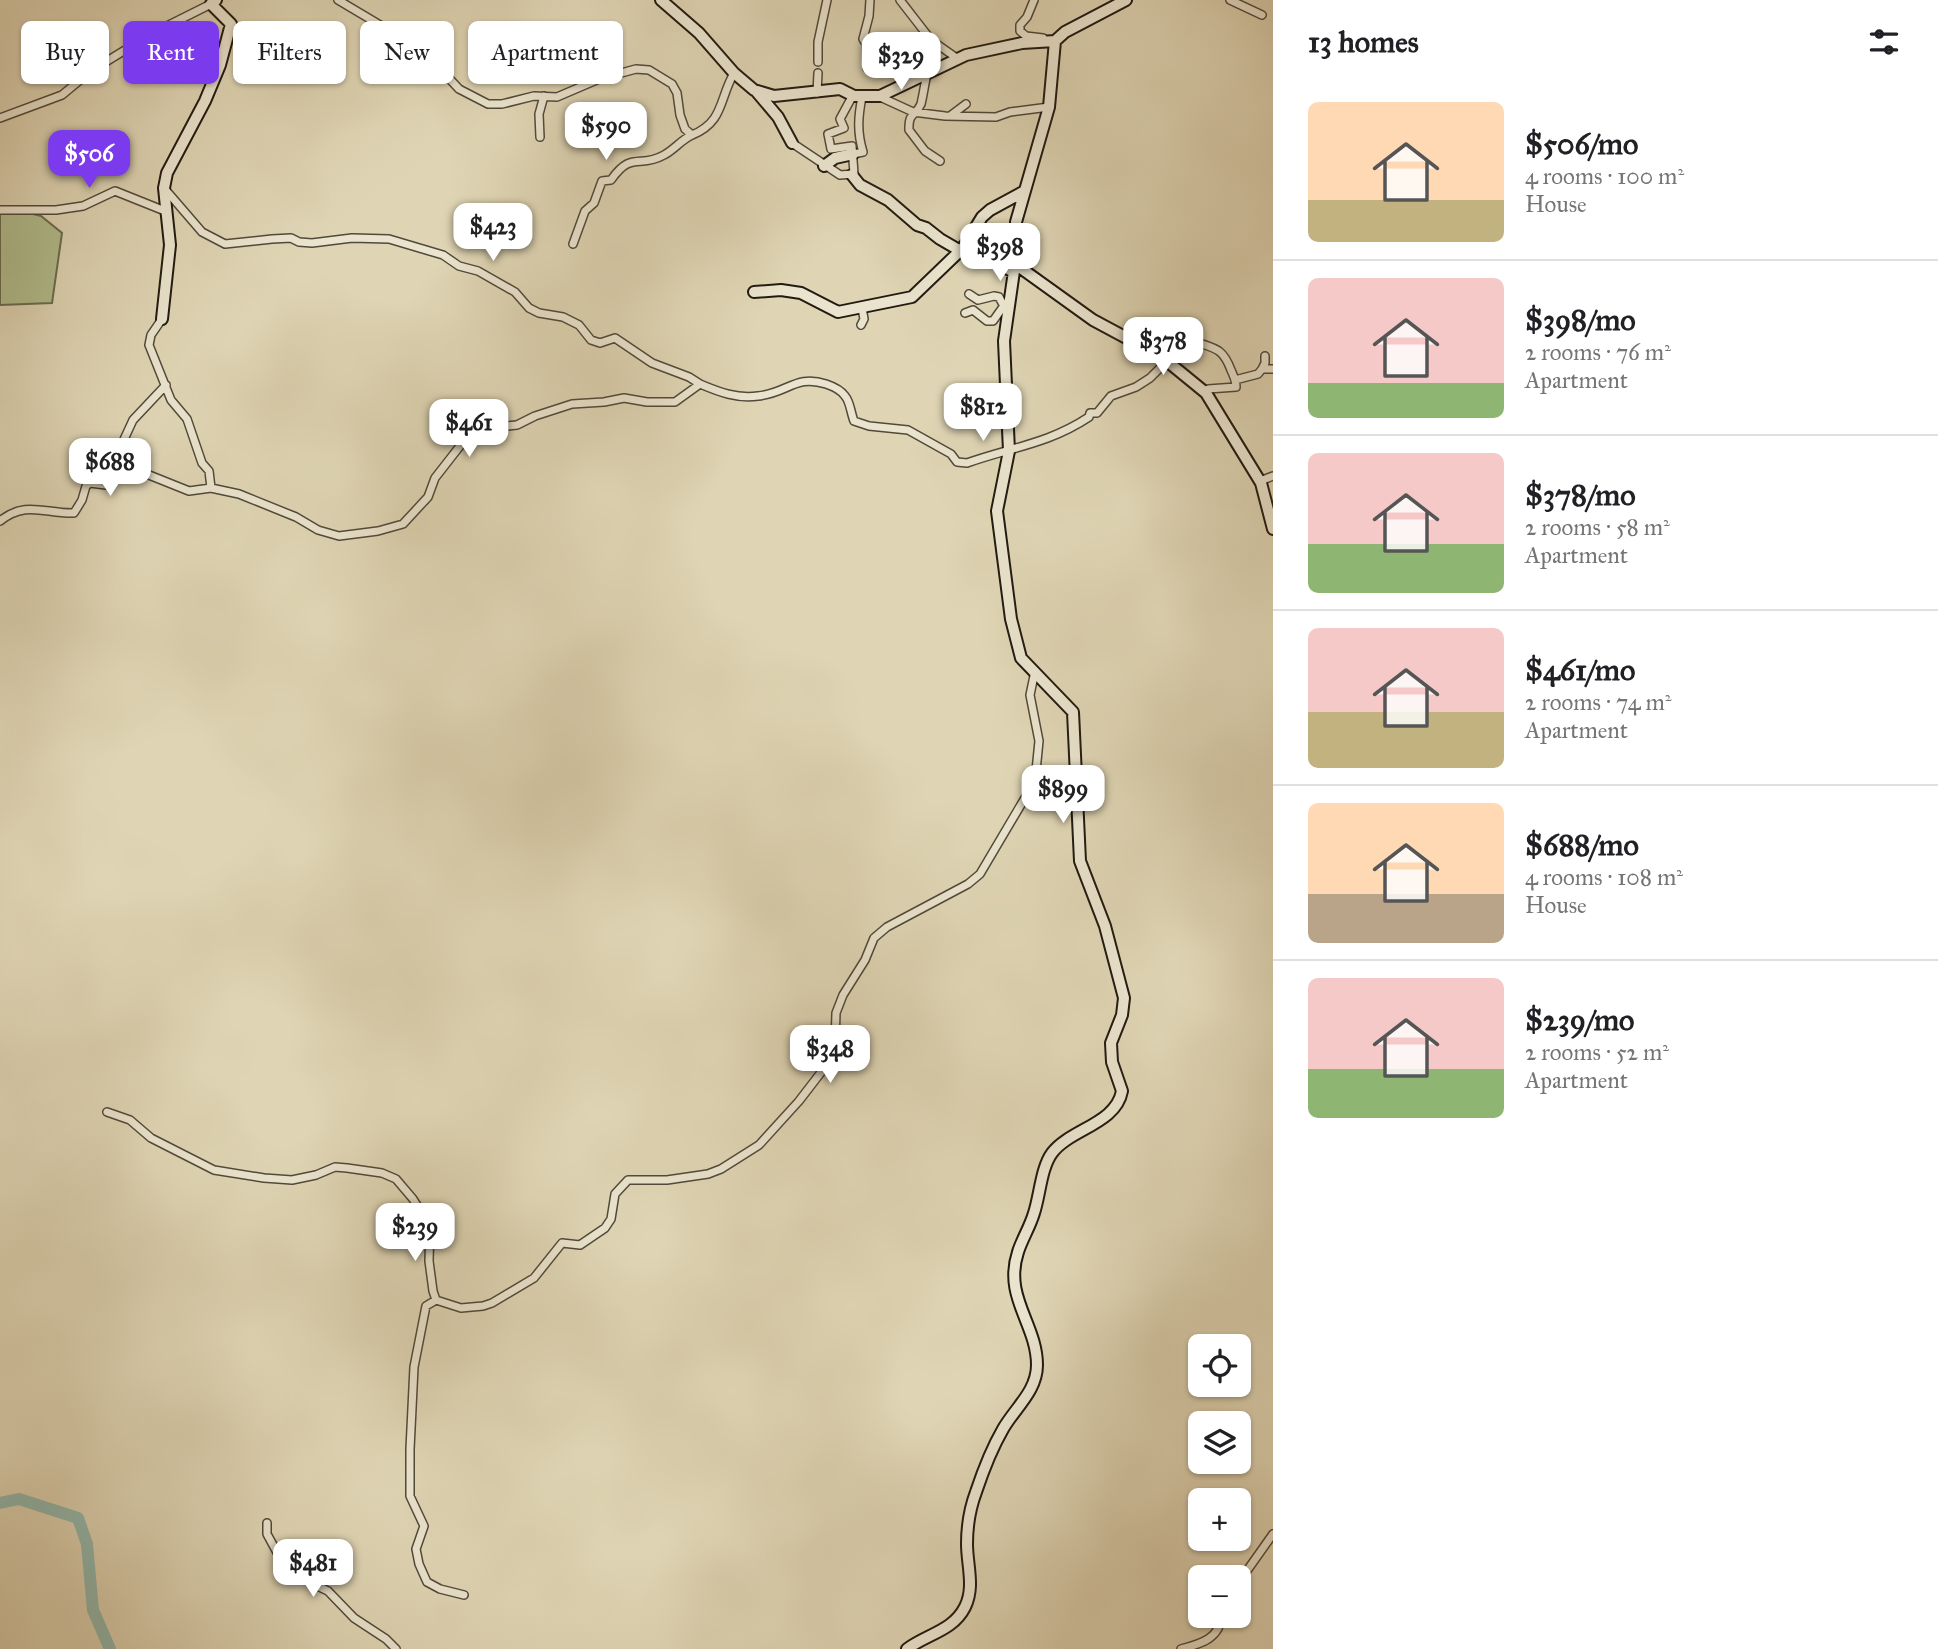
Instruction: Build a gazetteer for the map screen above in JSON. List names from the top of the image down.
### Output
{
  "page": {
    "heading": "13 homes",
    "chip": [
      "Buy",
      "Rent",
      "Filters",
      "New",
      "Apartment"
    ],
    "price": [
      "$329",
      "$590",
      "$506",
      "$423",
      "$398",
      "$378",
      "$812",
      "$461",
      "$688",
      "$899",
      "$348",
      "$239",
      "$481"
    ],
    "list": [
      {
        "name": "$506/mo",
        "note": "4 rooms · 100 m² · House"
      },
      {
        "name": "$398/mo",
        "note": "2 rooms · 76 m² · Apartment"
      },
      {
        "name": "$378/mo",
        "note": "2 rooms · 58 m² · Apartment"
      },
      {
        "name": "$461/mo",
        "note": "2 rooms · 74 m² · Apartment"
      },
      {
        "name": "$688/mo",
        "note": "4 rooms · 108 m² · House"
      },
      {
        "name": "$239/mo",
        "note": "2 rooms · 52 m² · Apartment"
      }
    ],
    "map_buttons": ["+", "−"]
  }
}
